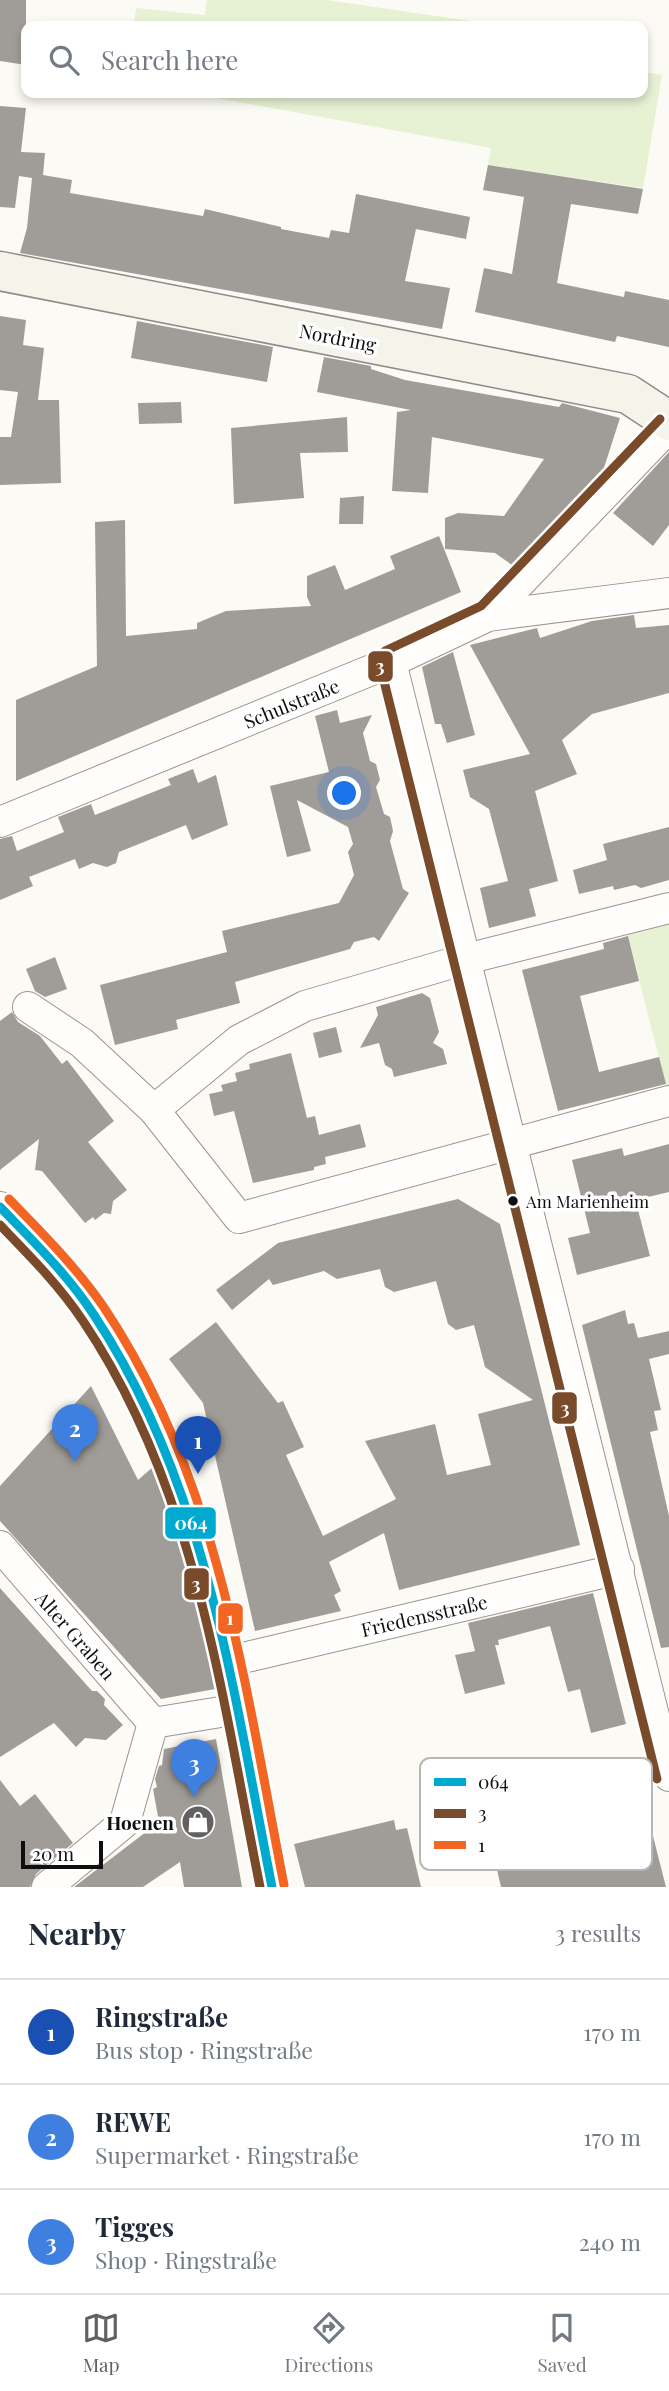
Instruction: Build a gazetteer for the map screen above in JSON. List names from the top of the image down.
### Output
{
  "streets": {
    "main road": ["Nordring"],
    "street": ["Schulstraße", "Friedensstraße", "Alter Graben"]
  },
  "places": {
    "other": ["Am Marienheim"],
    "shop": ["Hoenen"]
  },
  "lines": ["transit line 3", "transit line 1", "transit line 064"],
  "legend": ["064", "3", "1"],
  "scale_bar": "20 m",
  "page": {
    "search": "Search here",
    "pins": ["2", "1", "3"],
    "scale": "20 m",
    "heading": ["Nearby", "3 results"],
    "list": [
      {
        "mark": "1",
        "name": "Ringstraße",
        "note": "Bus stop · Ringstraße",
        "value": "170 m"
      },
      {
        "mark": "2",
        "name": "REWE",
        "note": "Supermarket · Ringstraße",
        "value": "170 m"
      },
      {
        "mark": "3",
        "name": "Tigges",
        "note": "Shop · Ringstraße",
        "value": "240 m"
      }
    ],
    "nav": ["Map", "Directions", "Saved"]
  }
}
